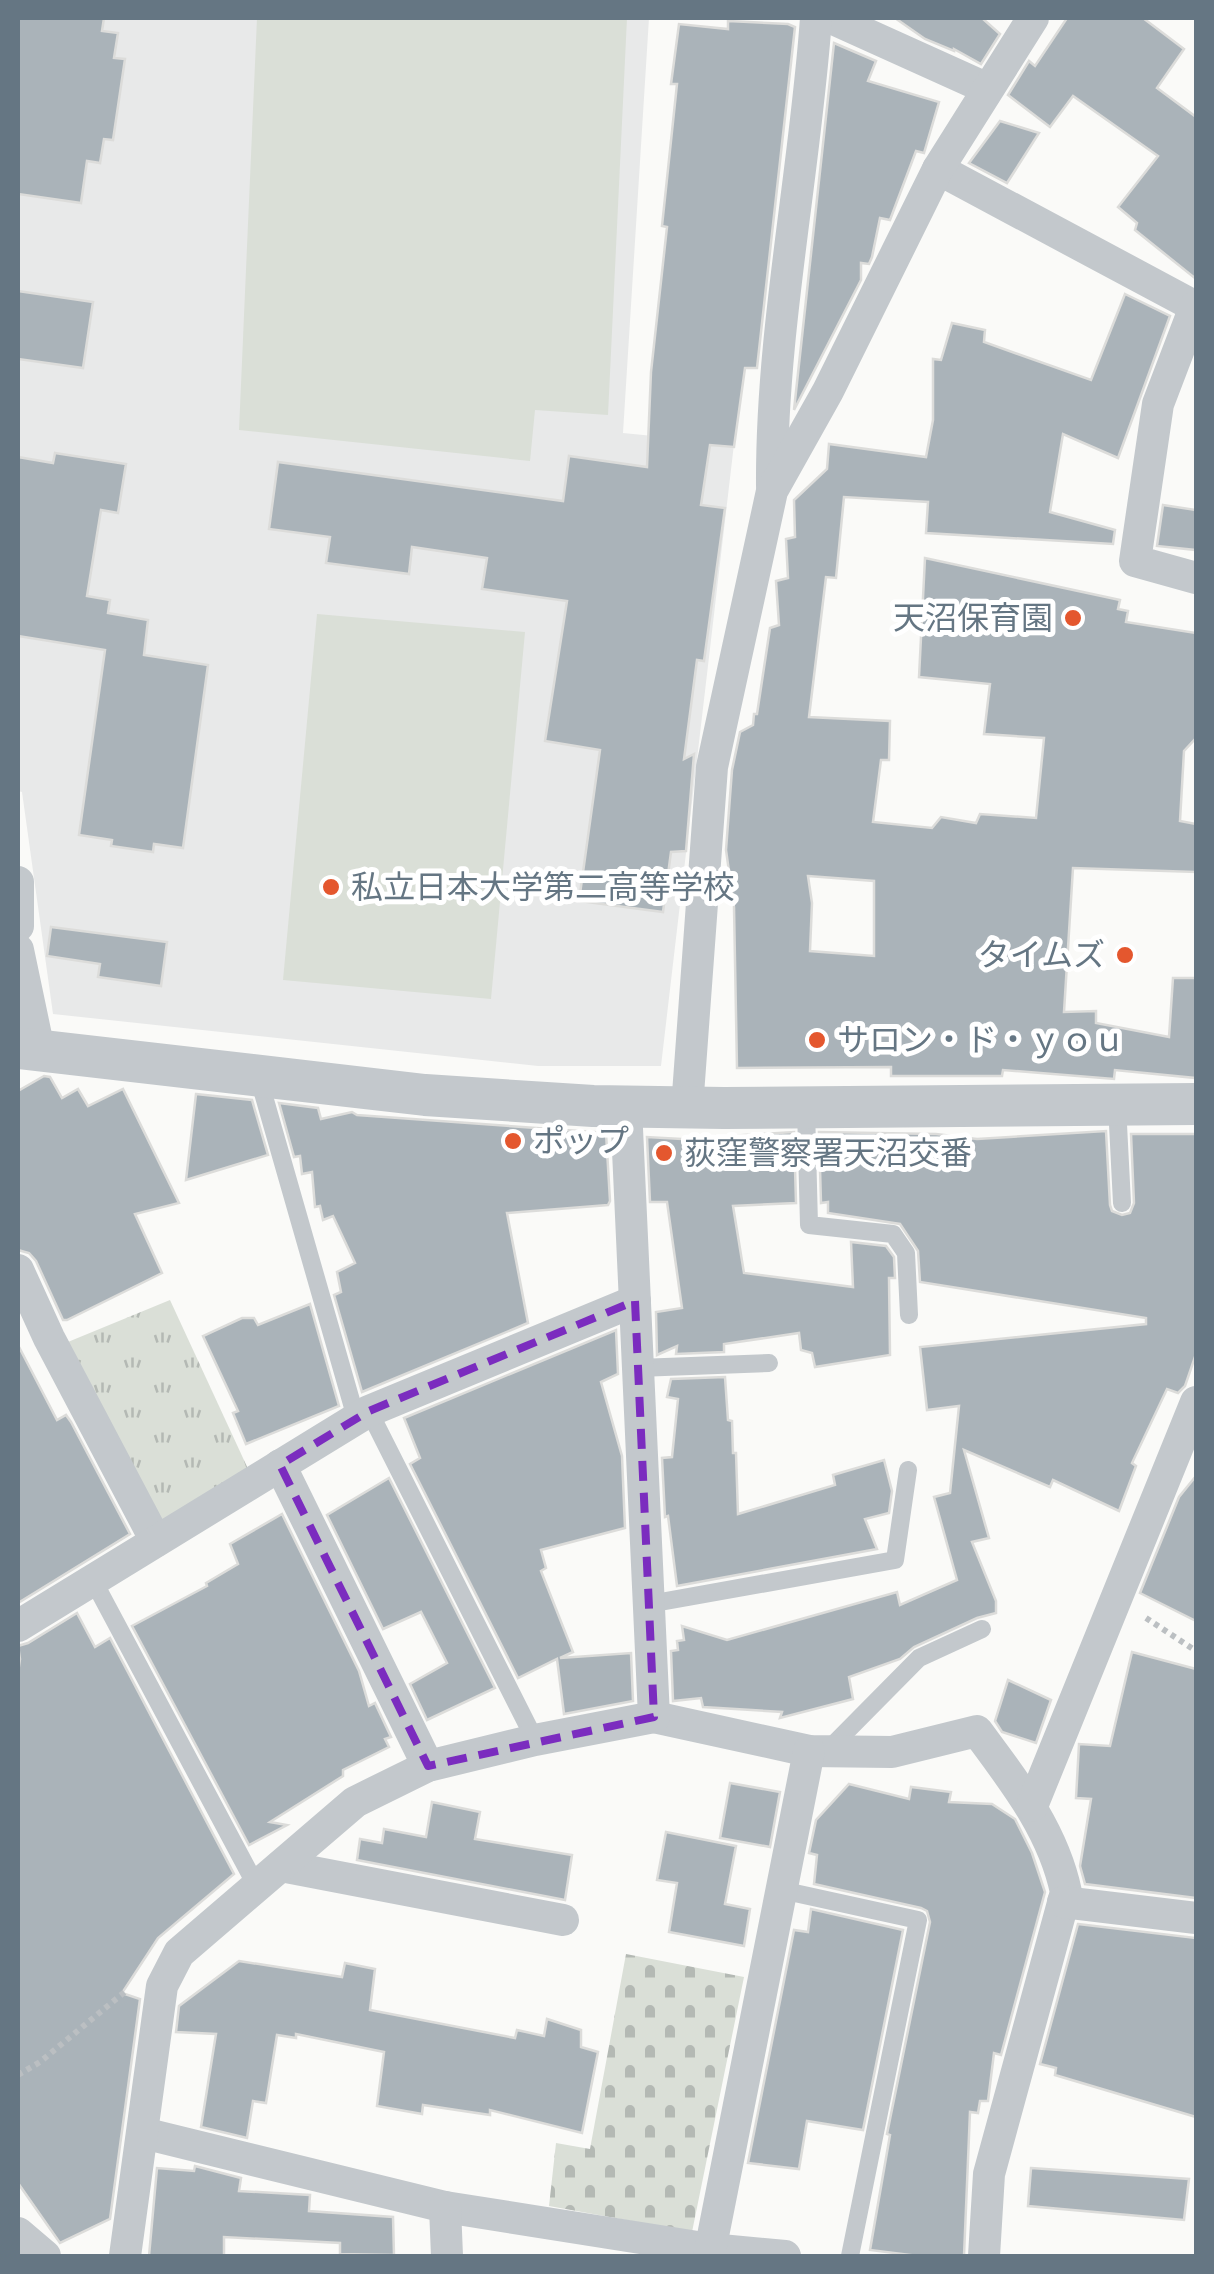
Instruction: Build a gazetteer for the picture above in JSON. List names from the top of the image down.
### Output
{
  "places": [
    "天沼保育園",
    "私立日本大学第二高等学校",
    "タイムズ",
    "サロン・ド・ｙｏｕ",
    "ポップ",
    "荻窪警察署天沼交番"
  ]
}
